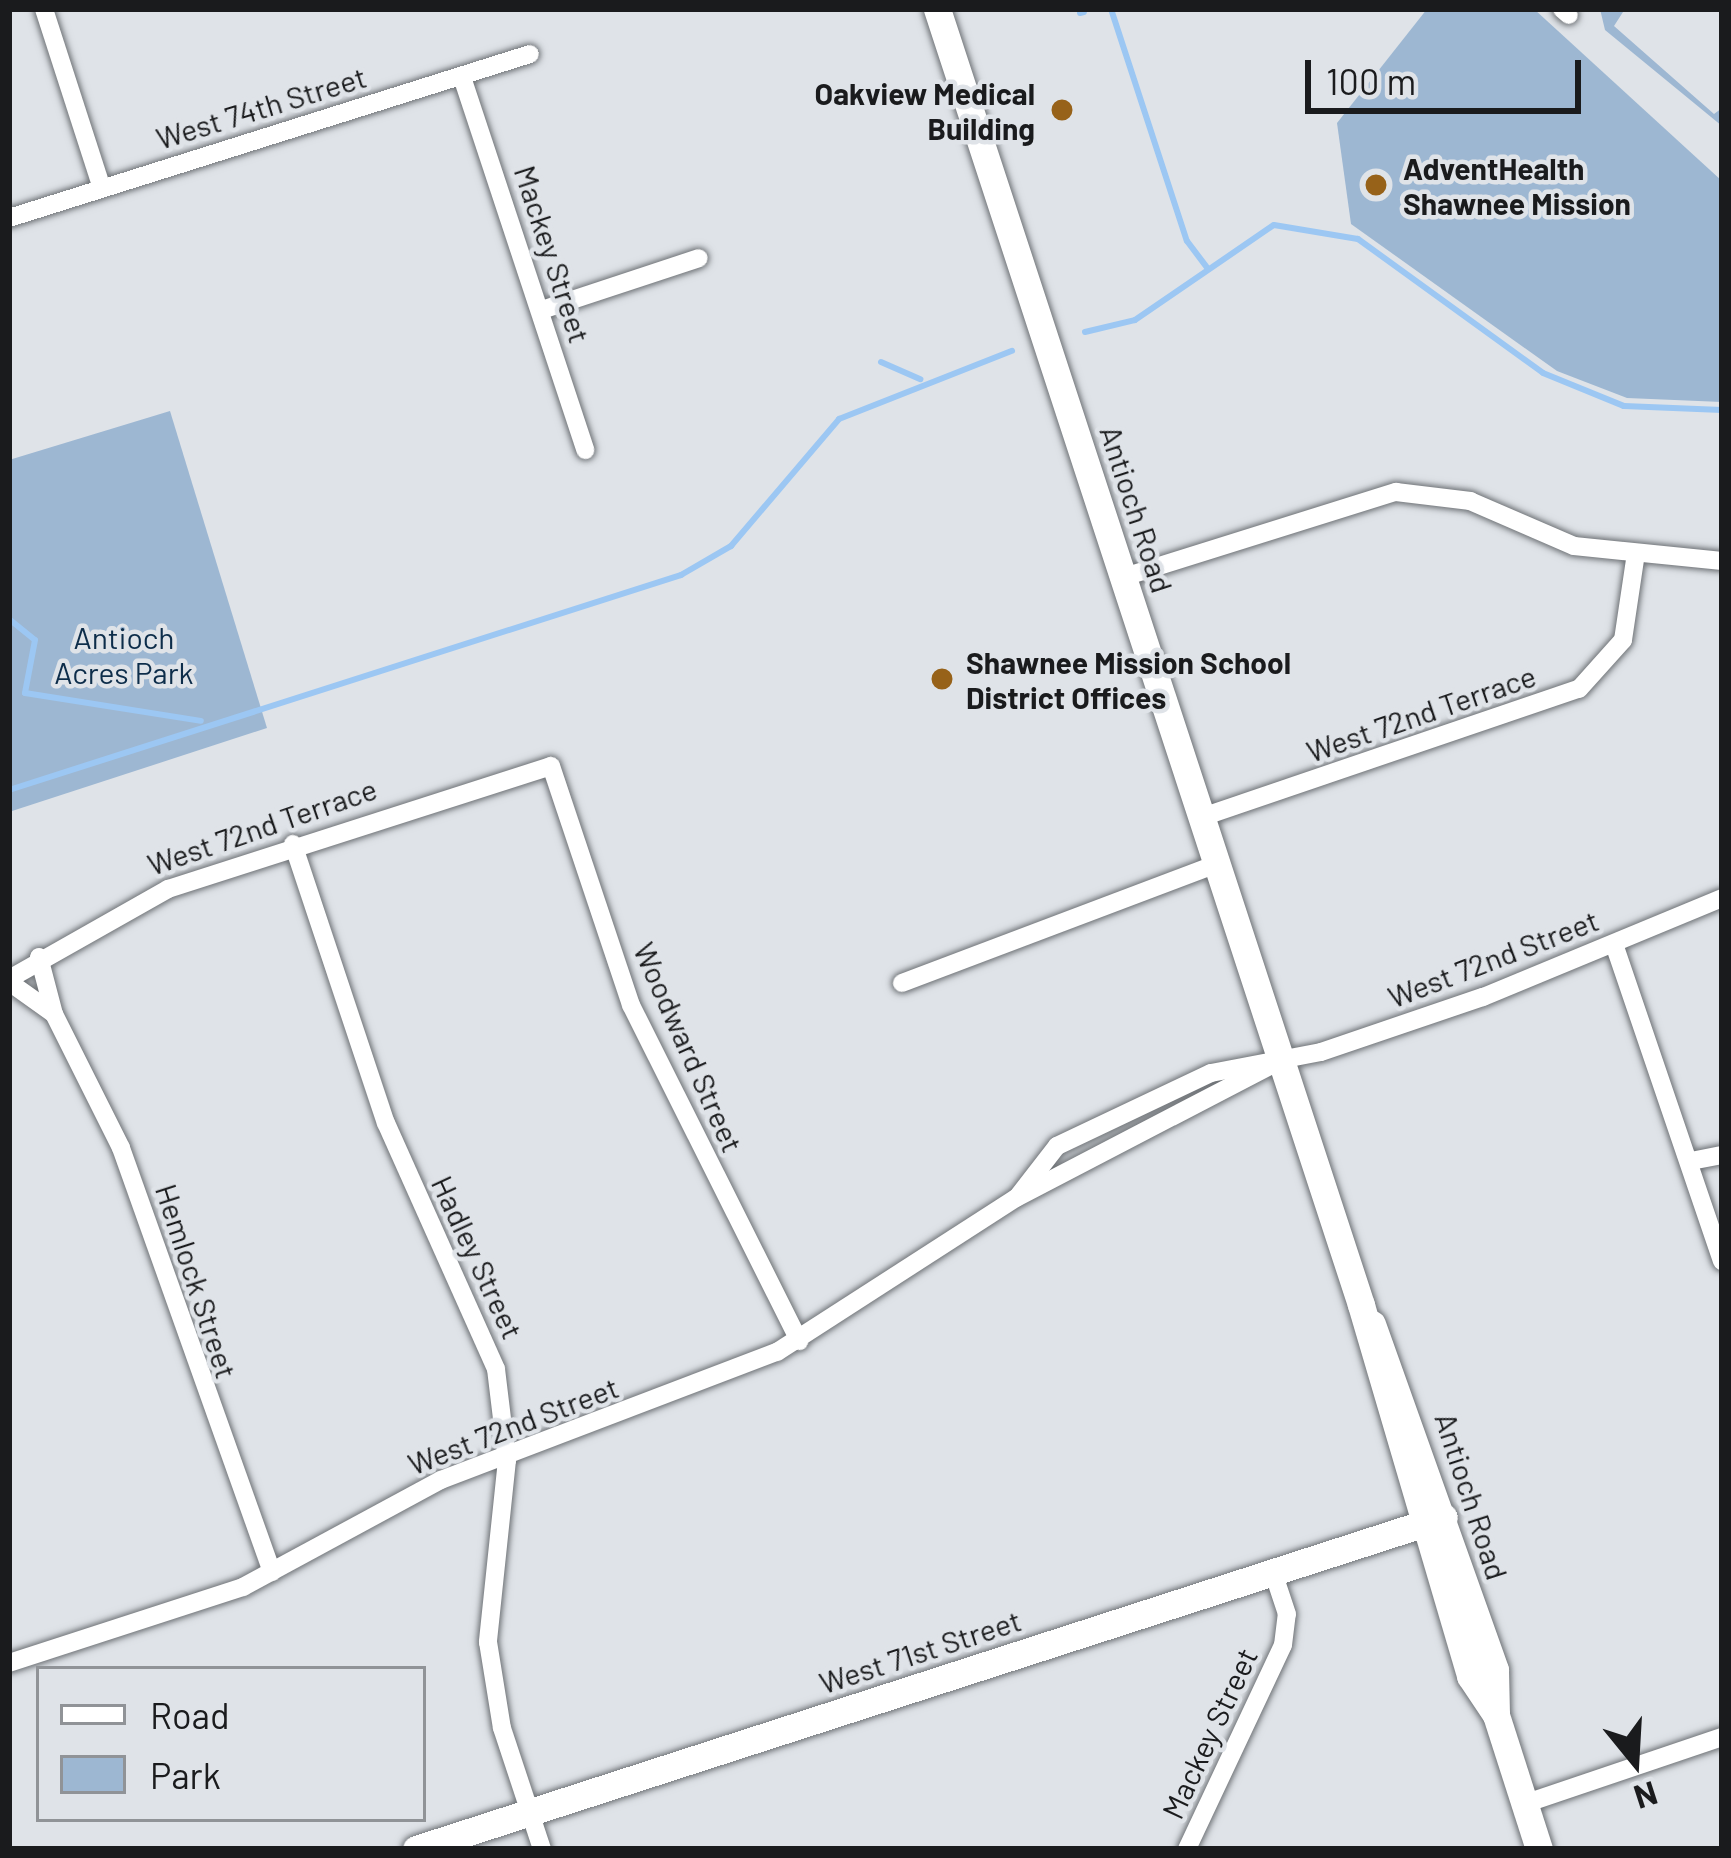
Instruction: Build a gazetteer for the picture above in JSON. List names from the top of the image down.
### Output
{
  "streets": {
    "main road": ["Antioch Road", "West 71st Street"],
    "street": [
      "West 74th Street",
      "Mackey Street",
      "West 72nd Terrace",
      "West 72nd Street",
      "Woodward Street",
      "Hadley Street",
      "Hemlock Street"
    ]
  },
  "crossings": [
    ["West 74th Street", "Mackey Street"],
    ["Mackey Street", "West 71st Street"],
    ["Antioch Road", "West 72nd Terrace"],
    ["Antioch Road", "West 72nd Street"],
    ["Antioch Road", "West 71st Street"],
    ["West 72nd Terrace", "Woodward Street"],
    ["West 72nd Terrace", "Hadley Street"],
    ["West 72nd Terrace", "Hemlock Street"],
    ["West 72nd Street", "Woodward Street"],
    ["West 72nd Street", "Hadley Street"],
    ["West 72nd Street", "Hemlock Street"],
    ["Hadley Street", "West 71st Street"]
  ],
  "parks": ["Antioch Acres Park"],
  "places": ["Oakview Medical Building", "AdventHealth Shawnee Mission", "Shawnee Mission School District Offices"],
  "legend": ["Road", "Park"],
  "scale_bar": "100 m",
  "north": "bottom"
}
